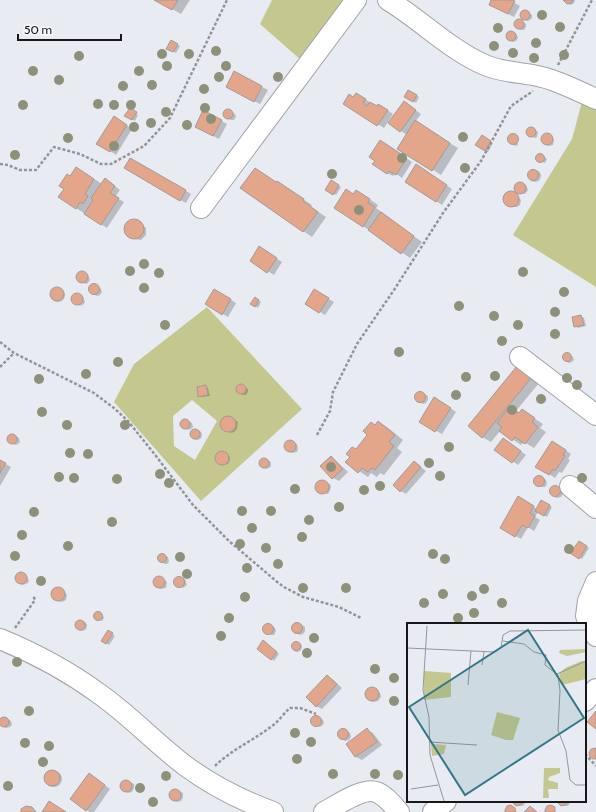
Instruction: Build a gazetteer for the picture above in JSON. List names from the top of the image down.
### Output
{
  "scale_bar": "50 m"
}
